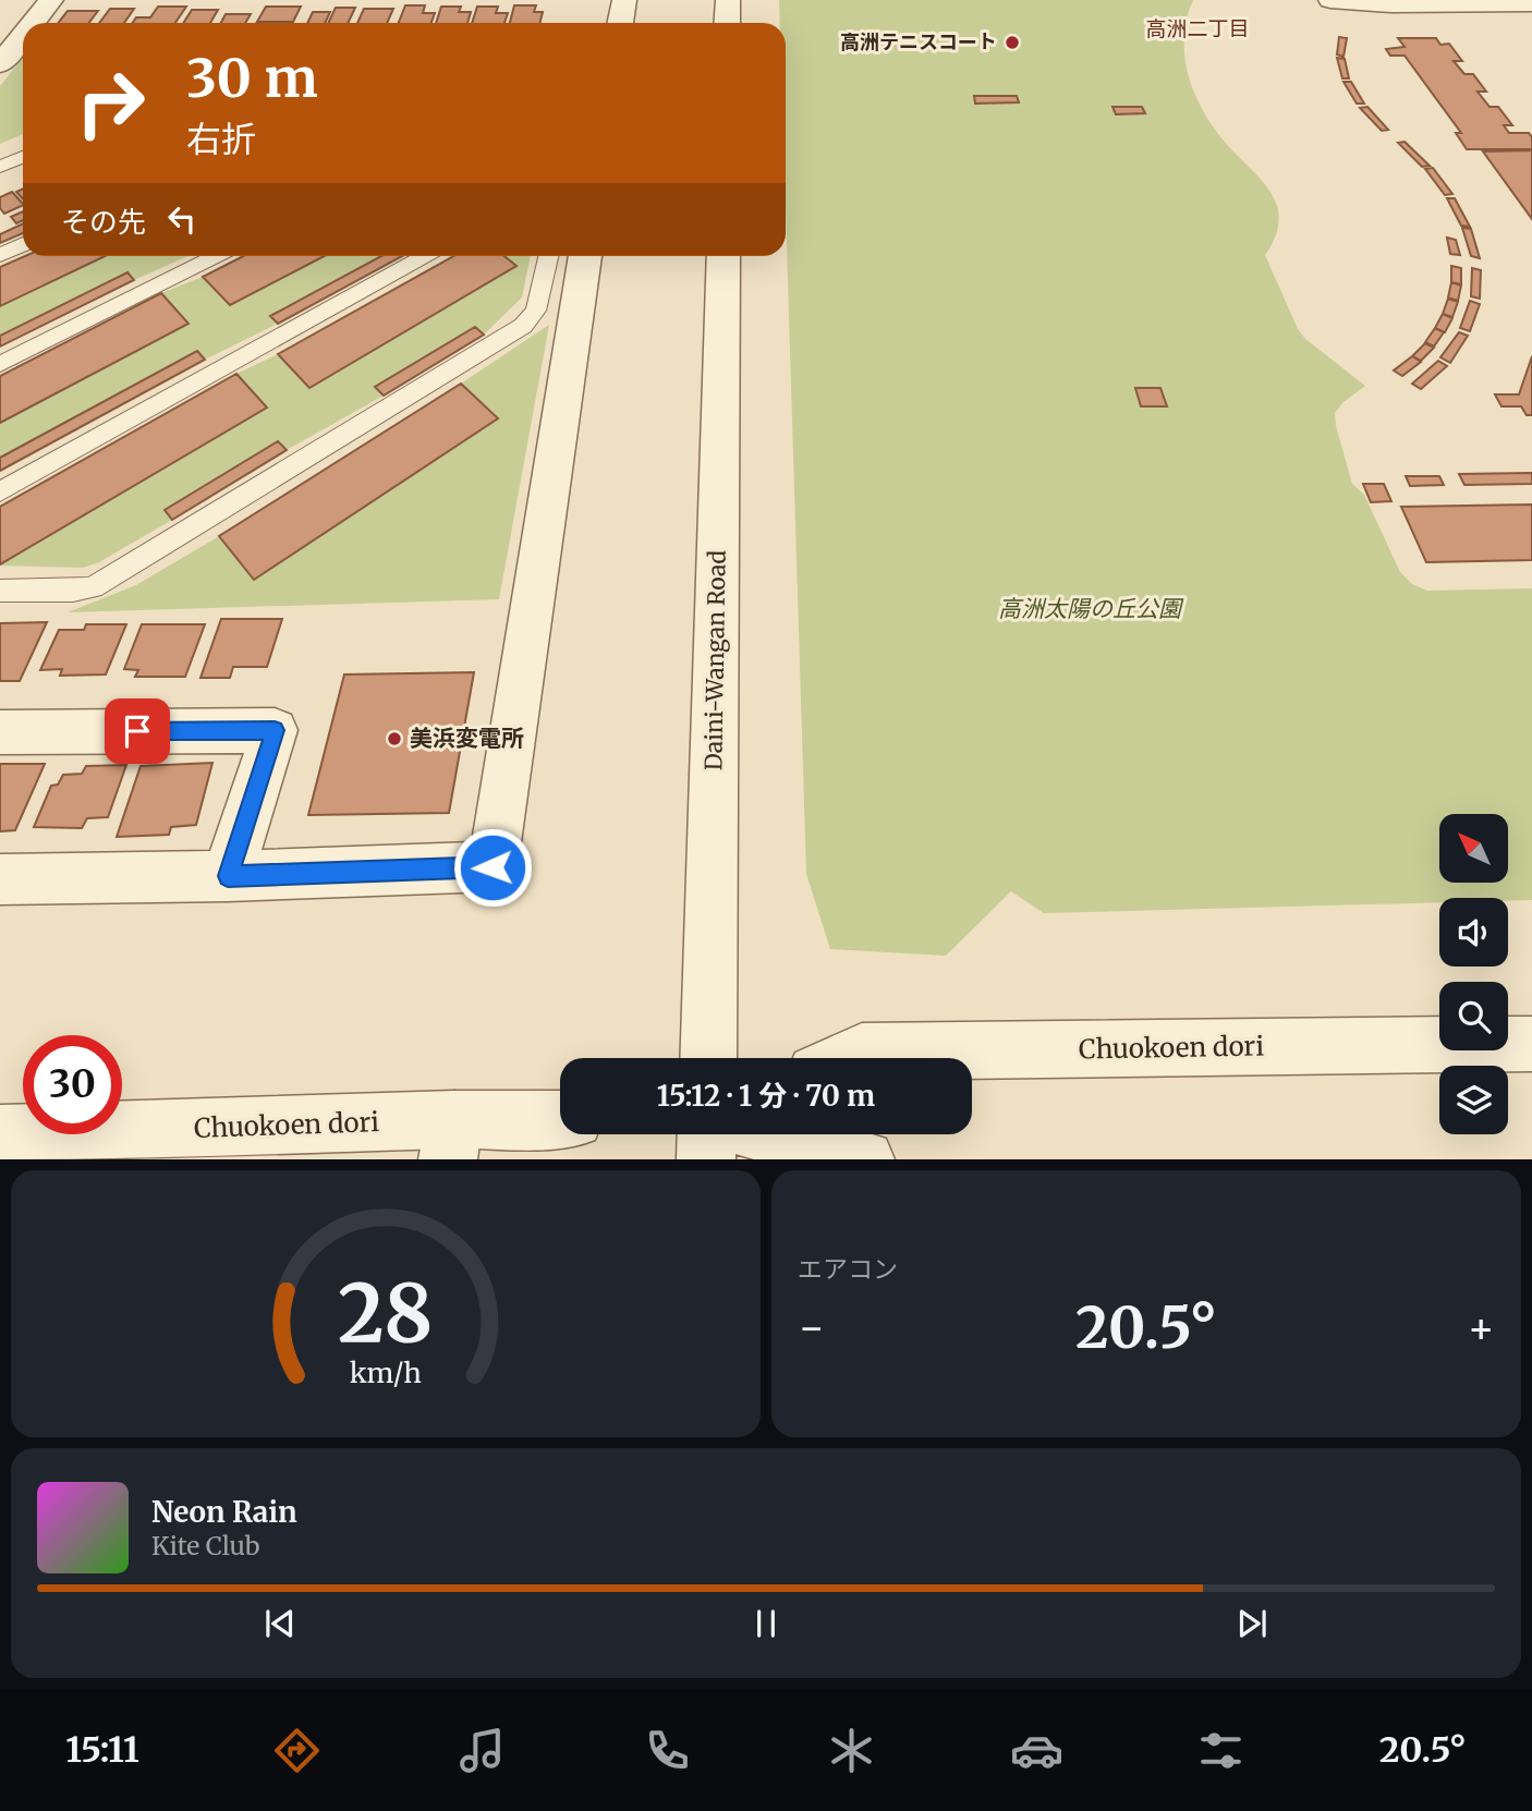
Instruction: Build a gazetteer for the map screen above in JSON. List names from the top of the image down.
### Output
{
  "streets": {
    "street": ["Daini-Wangan Road", "Chuokoen dori"]
  },
  "districts": ["高洲二丁目"],
  "parks": ["高洲太陽の丘公園"],
  "places": ["高洲テニスコート", "美浜変電所"],
  "north": "top left",
  "page": {
    "turn": ["30 m", "右折"],
    "then": "その先",
    "limit": "30",
    "trip": "15:12 · 1 分 · 70 m",
    "tile": "エアコン",
    "heat": ["−", "20.5°", "+"],
    "song": ["Neon Rain", "Kite Club"],
    "tabs": ["15:11", "20.5°"],
    "gauge": ["28", "km/h"]
  }
}
